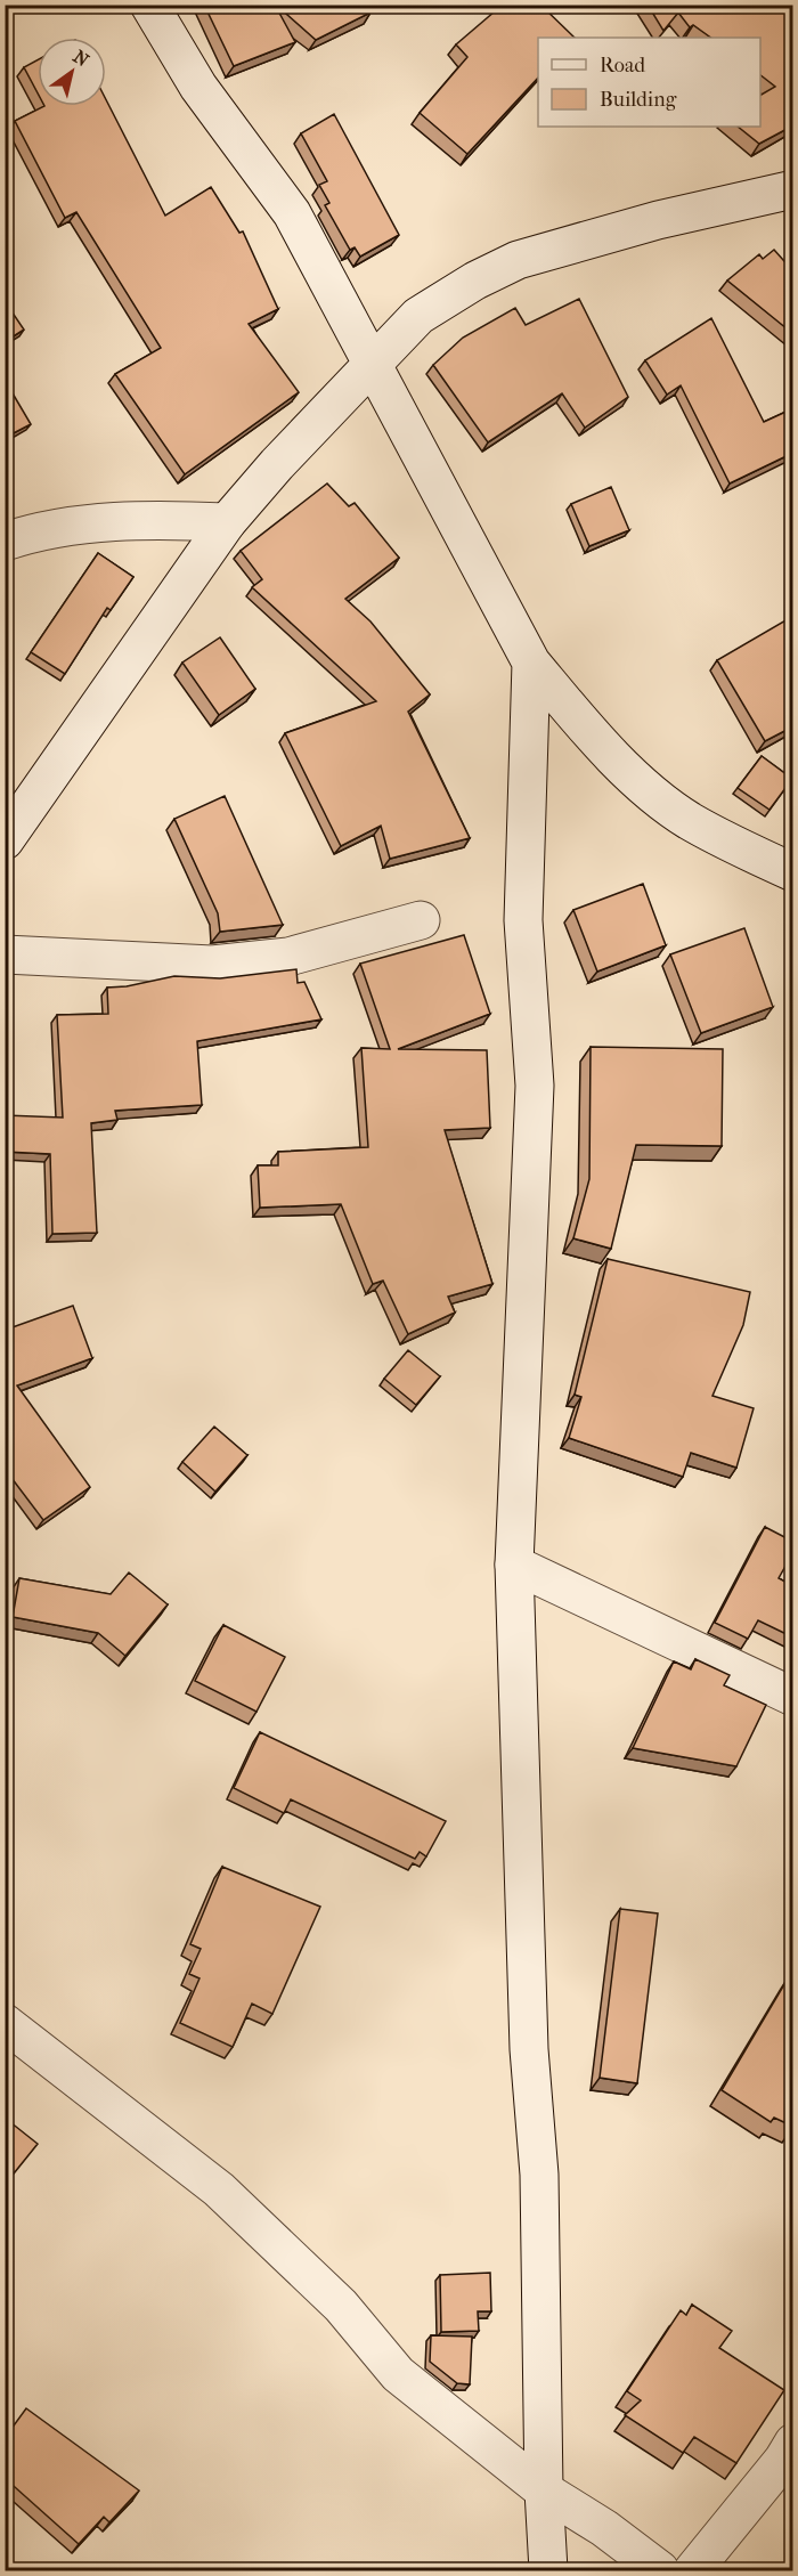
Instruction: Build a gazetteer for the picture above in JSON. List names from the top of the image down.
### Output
{
  "legend": ["Road", "Building"],
  "north": "top right"
}
